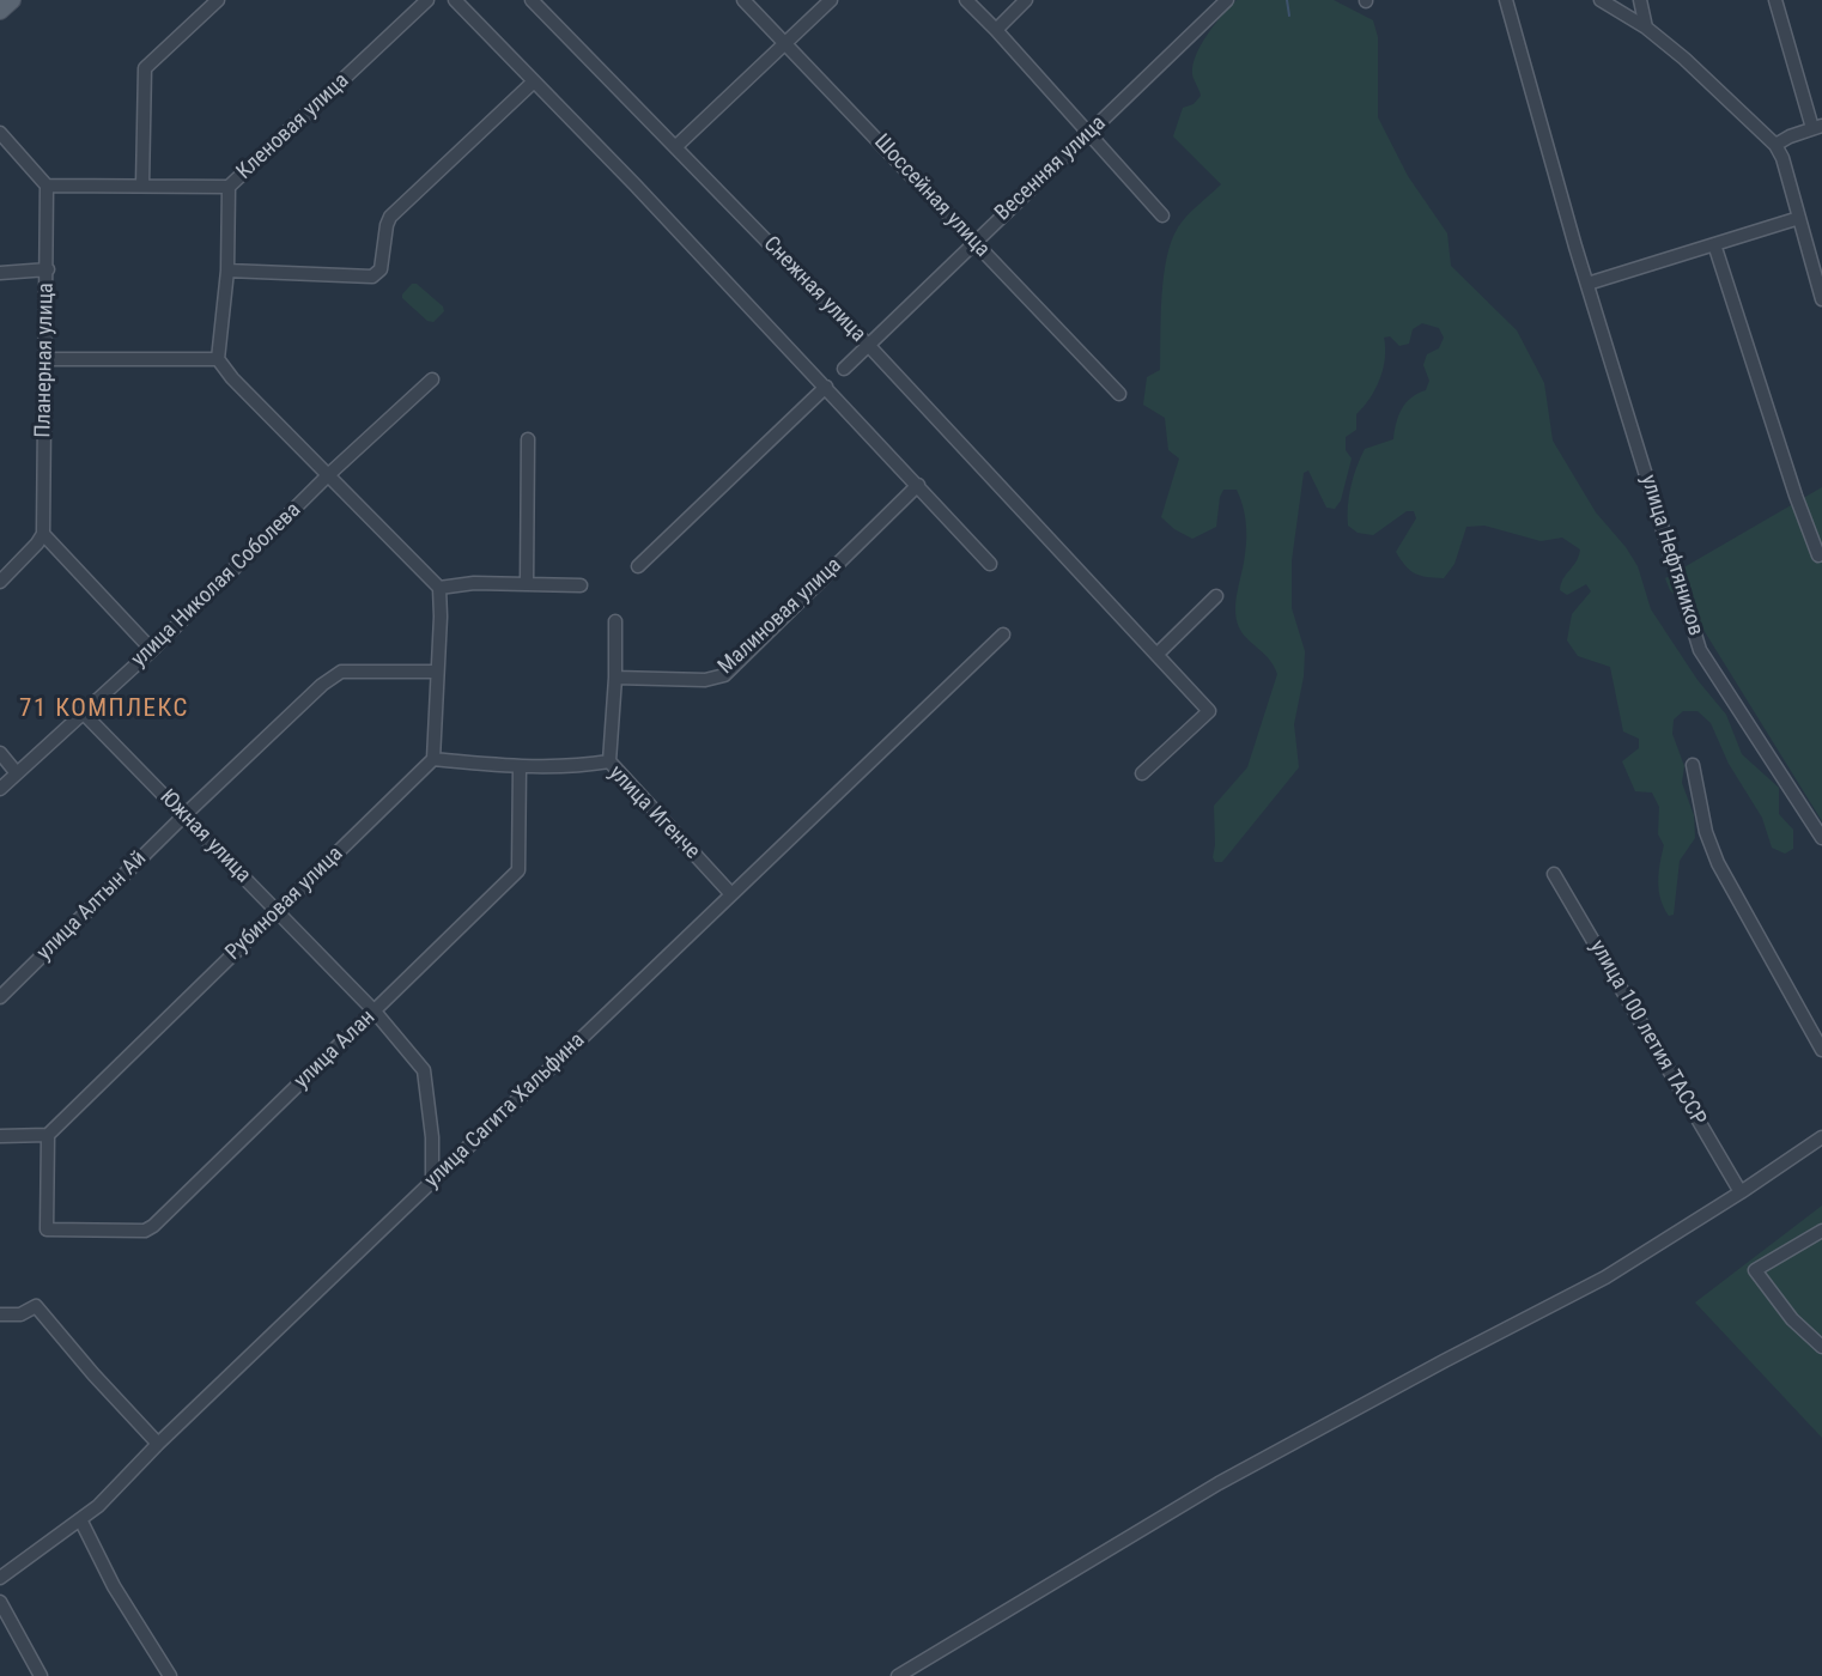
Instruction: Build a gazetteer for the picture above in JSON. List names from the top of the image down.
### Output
{
  "streets": {
    "street": [
      "Кленовая улица",
      "Весенняя улица",
      "Шоссейная улица",
      "Снежная улица",
      "Планерная улица",
      "улица Нефтяников",
      "улица Николая Соболева",
      "Малиновая улица",
      "улица Игенче",
      "Южная улица",
      "Рубиновая улица",
      "улица Алтын Ай",
      "улица 100 летия ТАССР",
      "улица Алан",
      "улица Сагита Хальфина"
    ]
  },
  "crossings": [
    ["Кленовая улица", "Планерная улица"],
    ["Весенняя улица", "Шоссейная улица"],
    ["Весенняя улица", "Снежная улица"],
    ["улица Николая Соболева", "Южная улица"],
    ["улица Игенче", "Рубиновая улица"],
    ["улица Игенче", "улица Алан"],
    ["улица Игенче", "улица Сагита Хальфина"],
    ["Южная улица", "Рубиновая улица"],
    ["Южная улица", "улица Алтын Ай"],
    ["Южная улица", "улица Алан"],
    ["Южная улица", "улица Сагита Хальфина"],
    ["Рубиновая улица", "улица Алан"]
  ],
  "districts": ["71 КОМПЛЕКС"]
}
